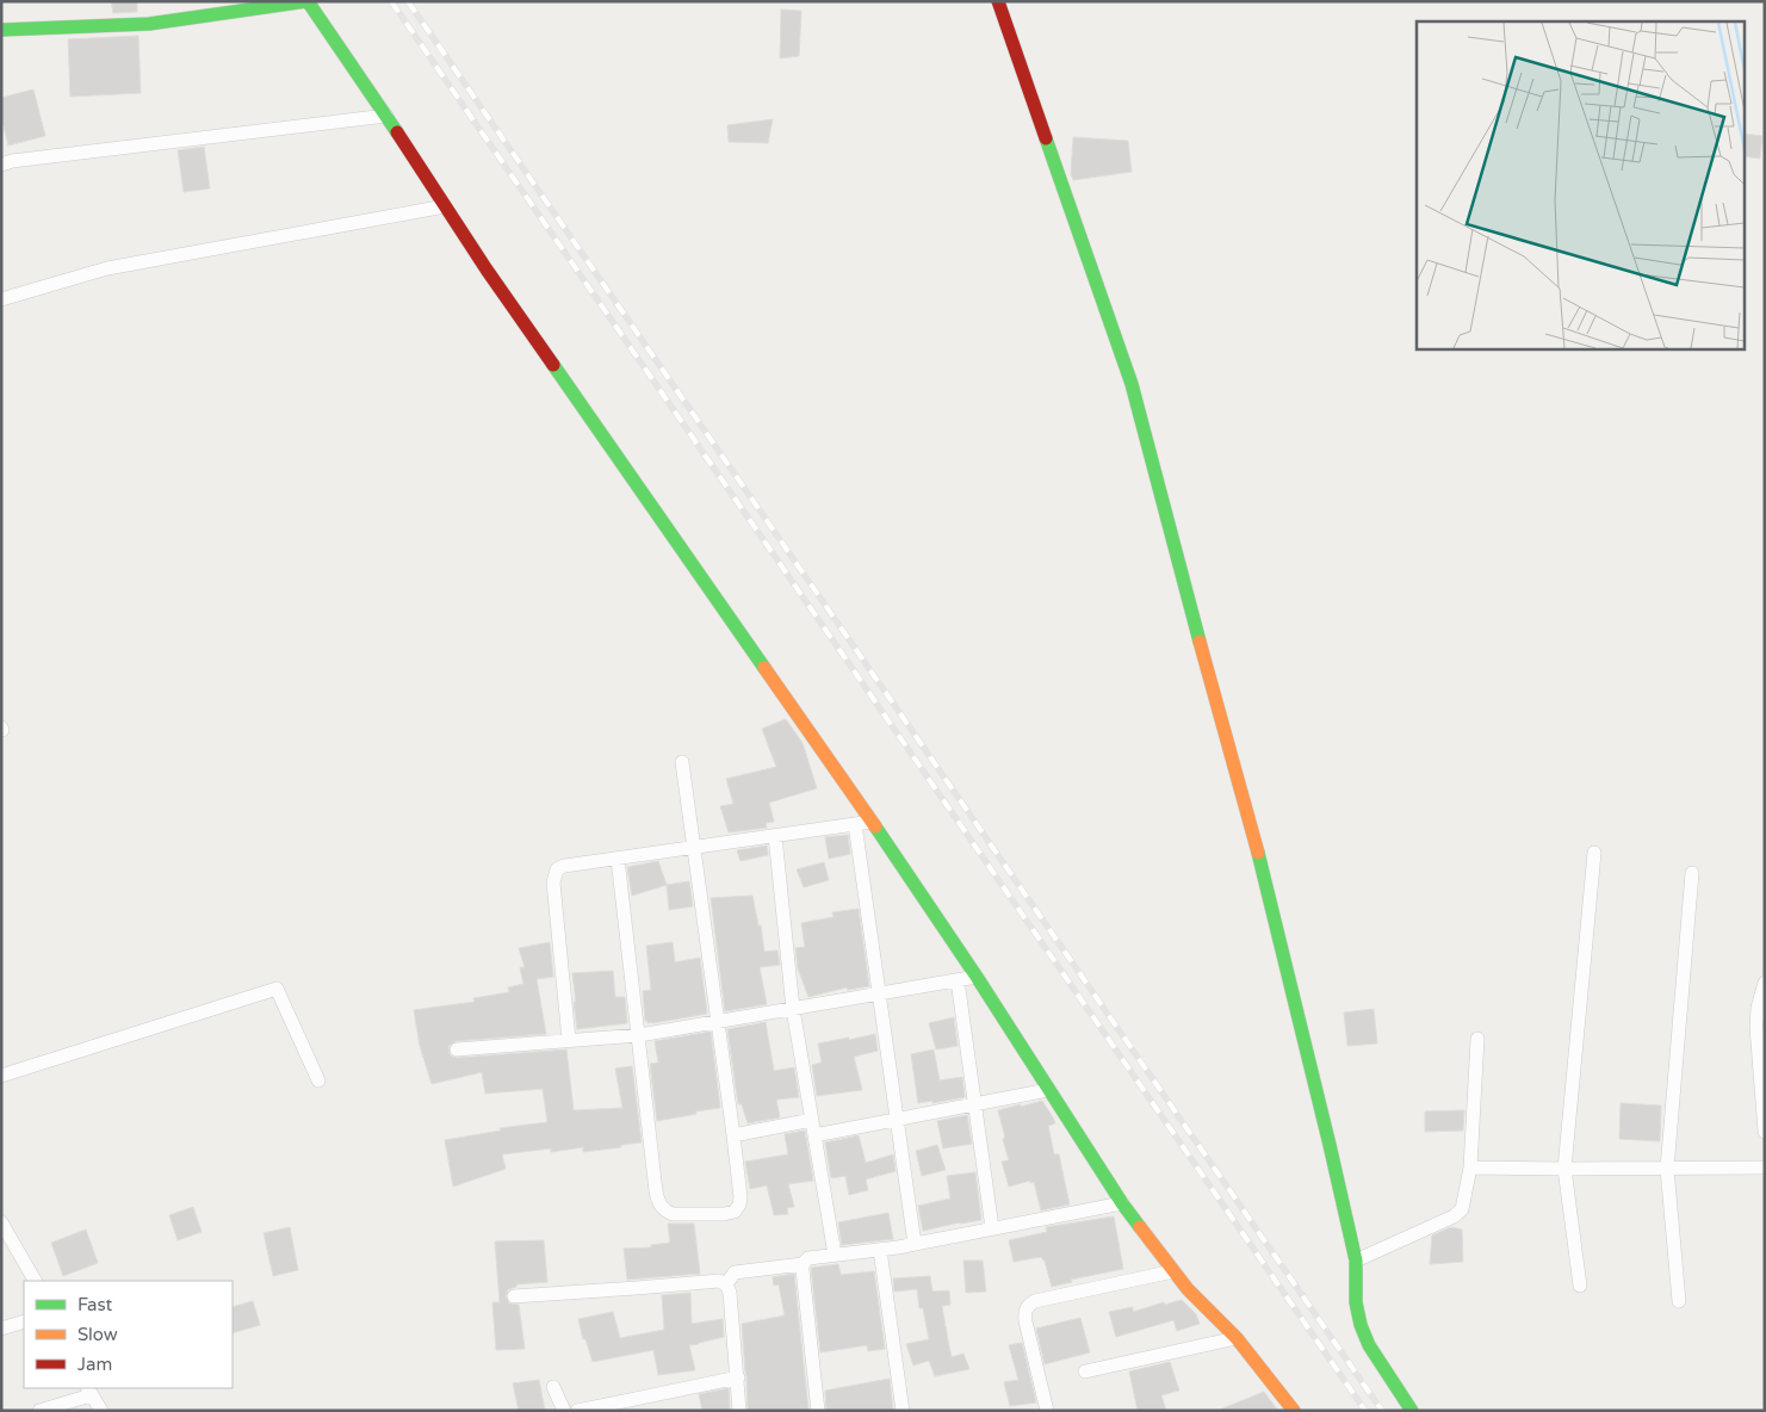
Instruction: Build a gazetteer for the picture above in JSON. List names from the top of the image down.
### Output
{
  "legend": ["Fast", "Slow", "Jam"]
}
